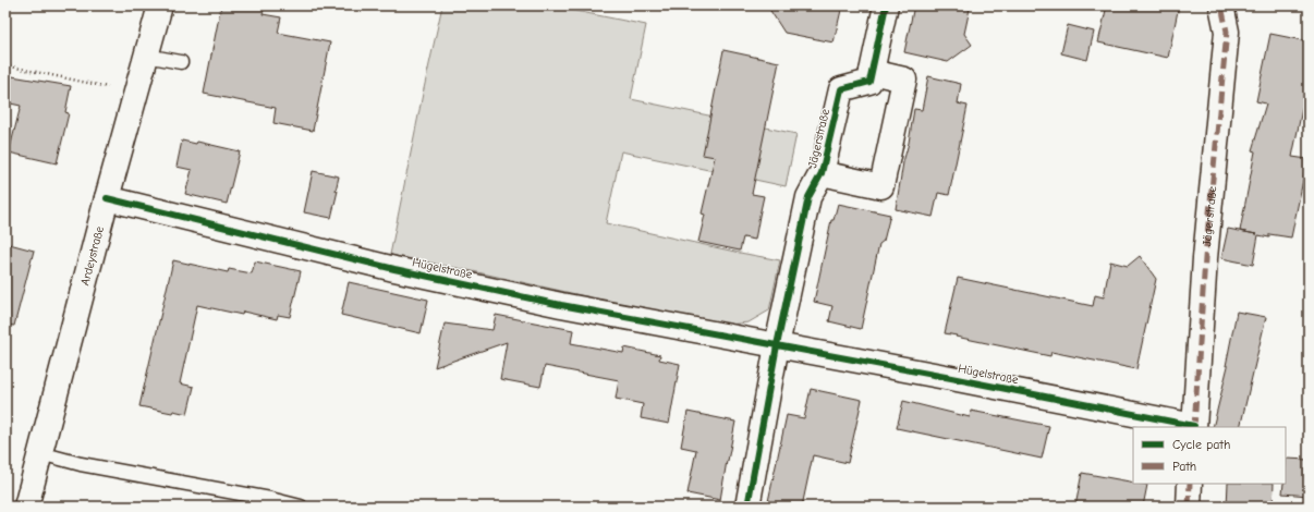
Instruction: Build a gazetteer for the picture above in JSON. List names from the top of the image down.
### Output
{
  "streets": {
    "street": ["Jägerstraße", "Ardeystraße", "Hügelstraße"]
  },
  "crossings": [
    ["Jägerstraße", "Hügelstraße"],
    ["Ardeystraße", "Hügelstraße"]
  ],
  "legend": ["Cycle path", "Path"]
}
